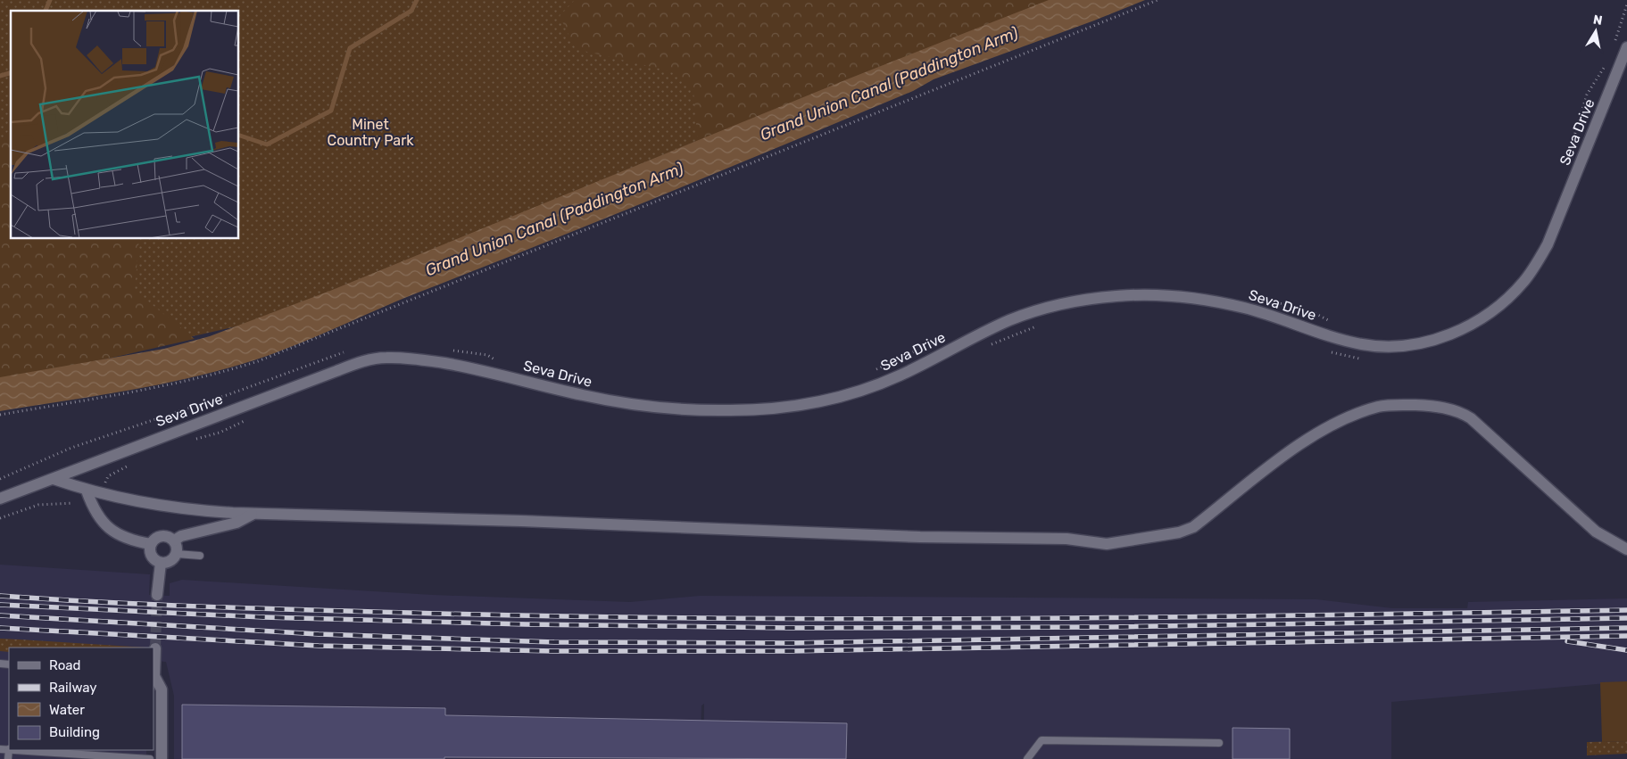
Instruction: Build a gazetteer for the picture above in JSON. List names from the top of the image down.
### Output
{
  "streets": {
    "street": ["Seva Drive"]
  },
  "water": ["Grand Union Canal (Paddington Arm)"],
  "parks": ["Minet Country Park"],
  "legend": [
    "Road",
    "Railway",
    "Water",
    "Building"
  ],
  "north": "top"
}
